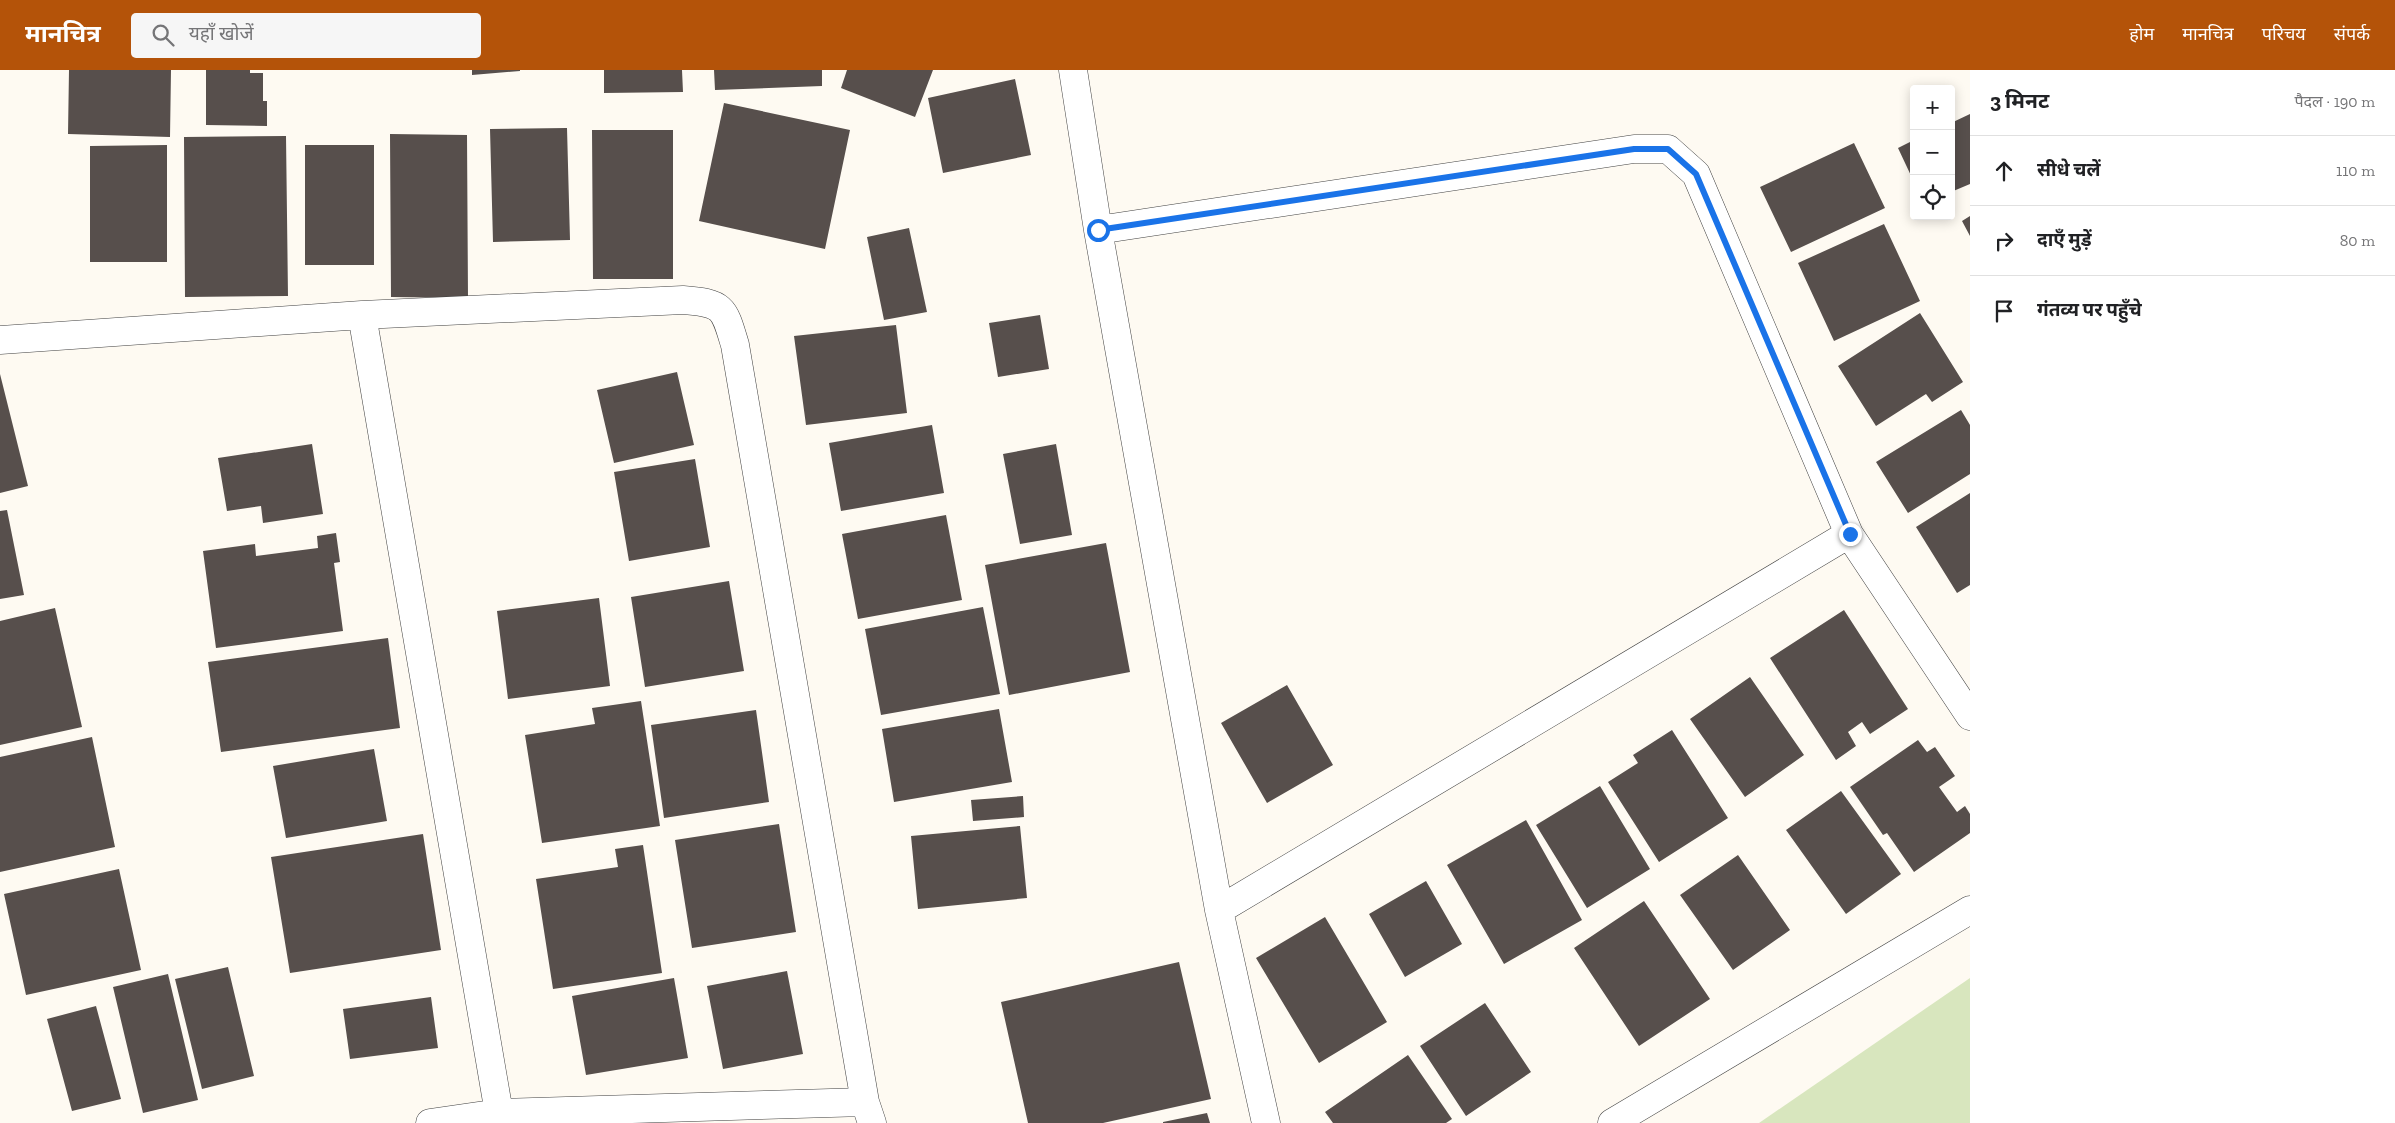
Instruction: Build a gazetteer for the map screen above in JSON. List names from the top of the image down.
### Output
{
  "page": {
    "header": "मानचित्र",
    "search": "यहाँ खोजें",
    "nav": [
      "होम",
      "मानचित्र",
      "परिचय",
      "संपर्क"
    ],
    "heading": ["3 मिनट", "पैदल · 190 m"],
    "map_buttons": ["+", "−"],
    "list": [
      ["सीधे चलें", "110 m"],
      ["दाएँ मुड़ें", "80 m"],
      "गंतव्य पर पहुँचे"
    ]
  }
}
